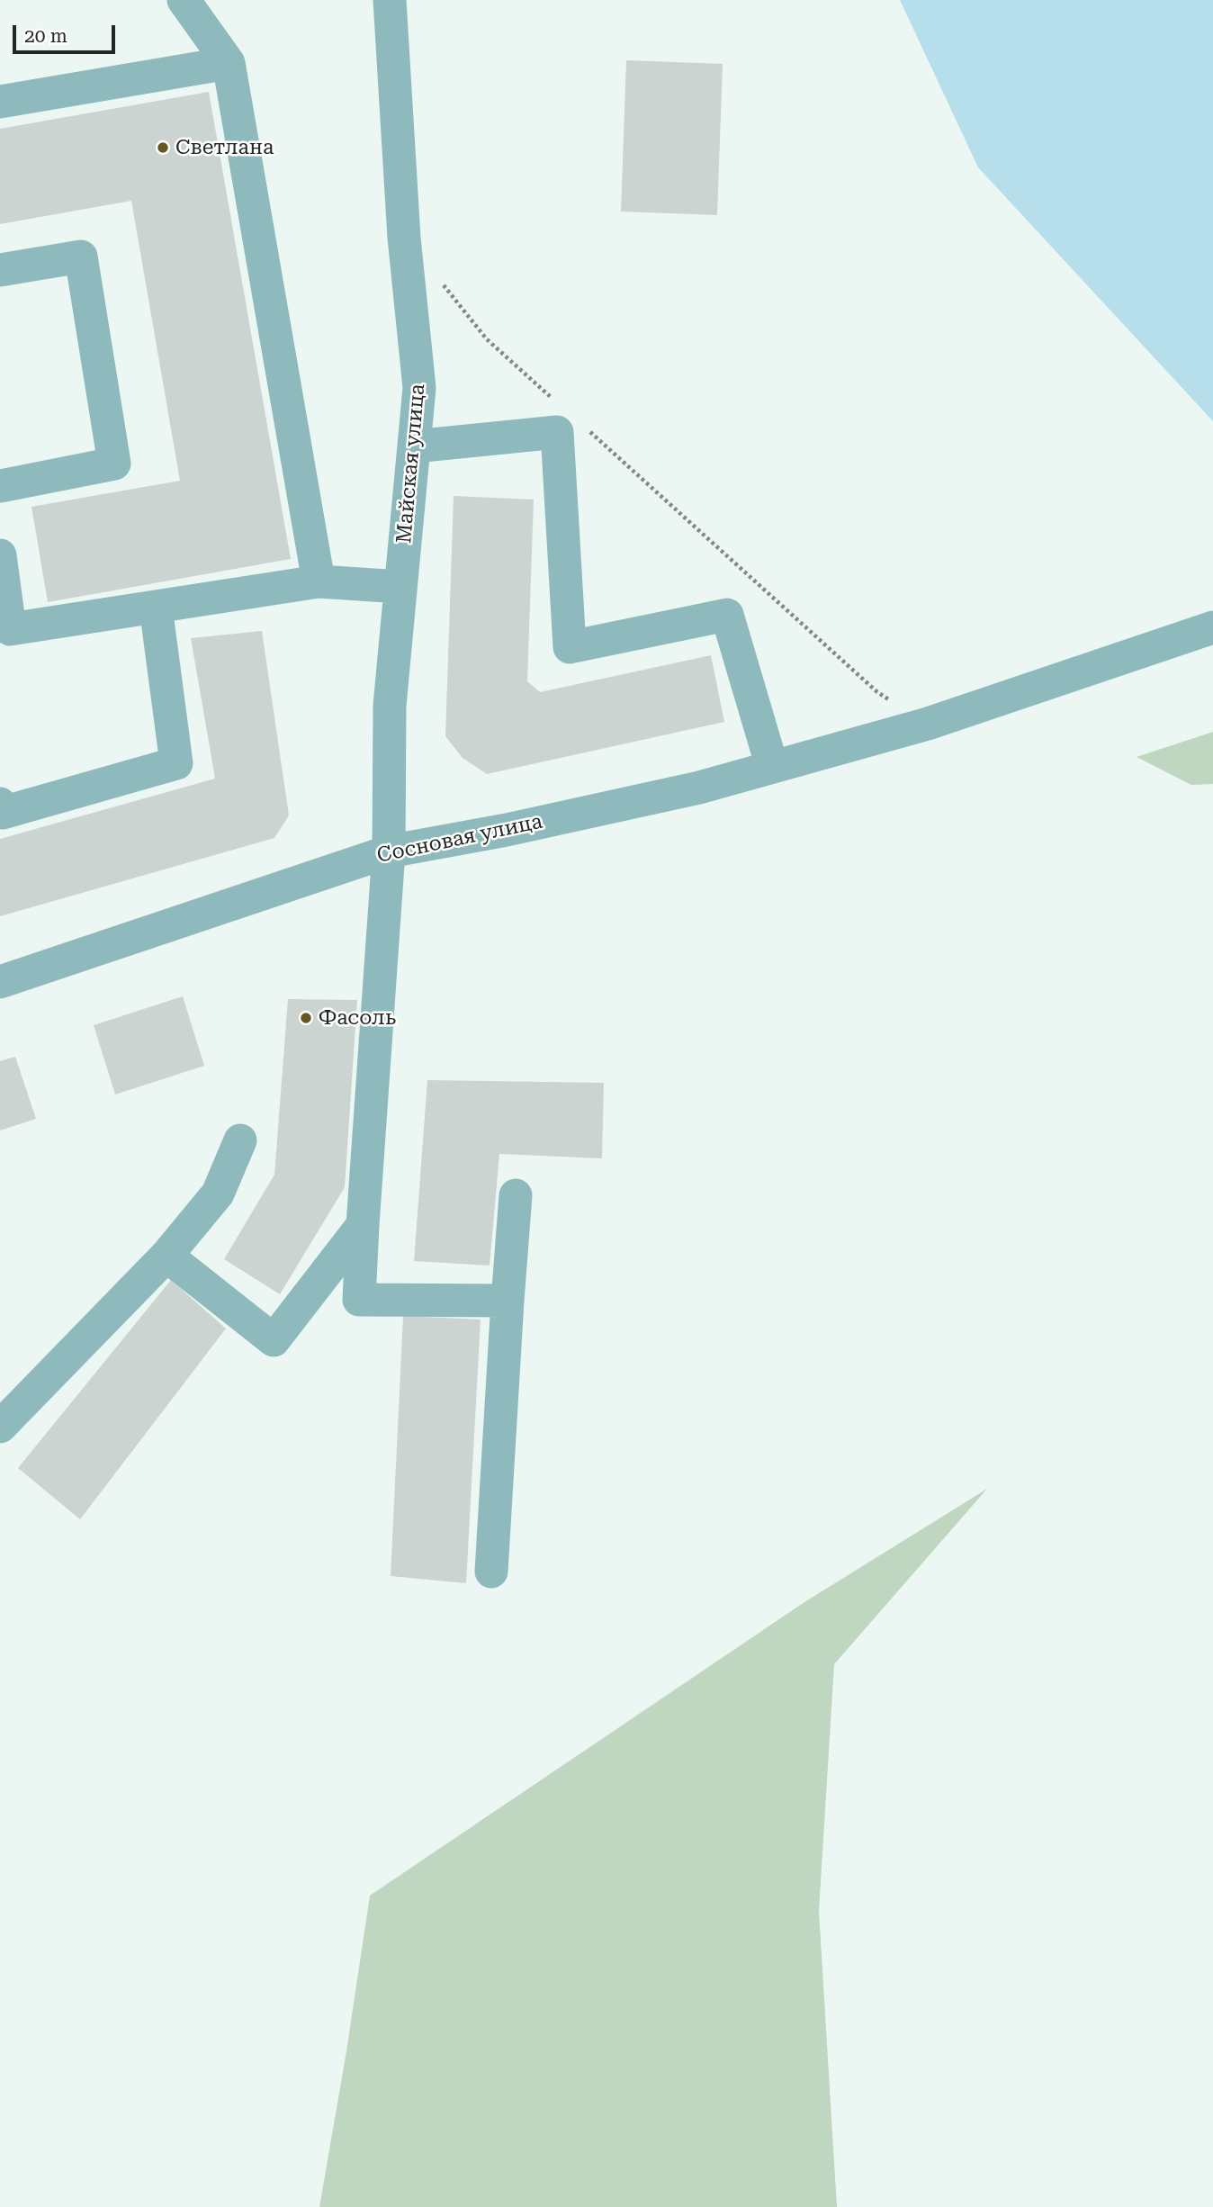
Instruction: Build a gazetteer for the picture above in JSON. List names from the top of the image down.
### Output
{
  "streets": {
    "street": ["Майская улица", "Сосновая улица"]
  },
  "crossings": [
    ["Майская улица", "Сосновая улица"]
  ],
  "places": ["Светлана", "Фасоль"],
  "scale_bar": "20 m"
}
